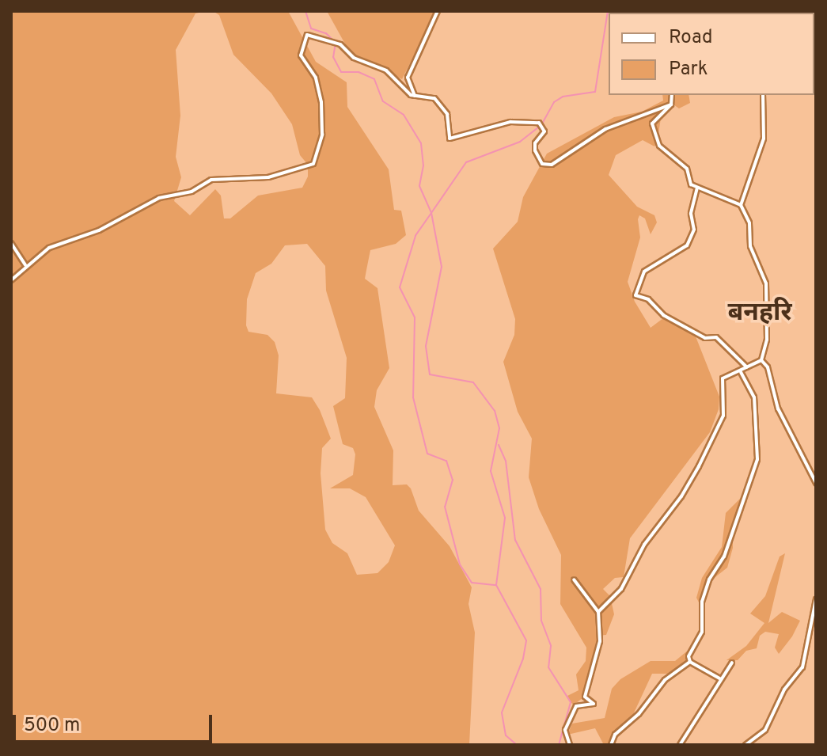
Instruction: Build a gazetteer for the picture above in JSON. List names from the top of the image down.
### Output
{
  "districts": ["बनहरि"],
  "legend": ["Road", "Park"],
  "scale_bar": "500 m"
}
